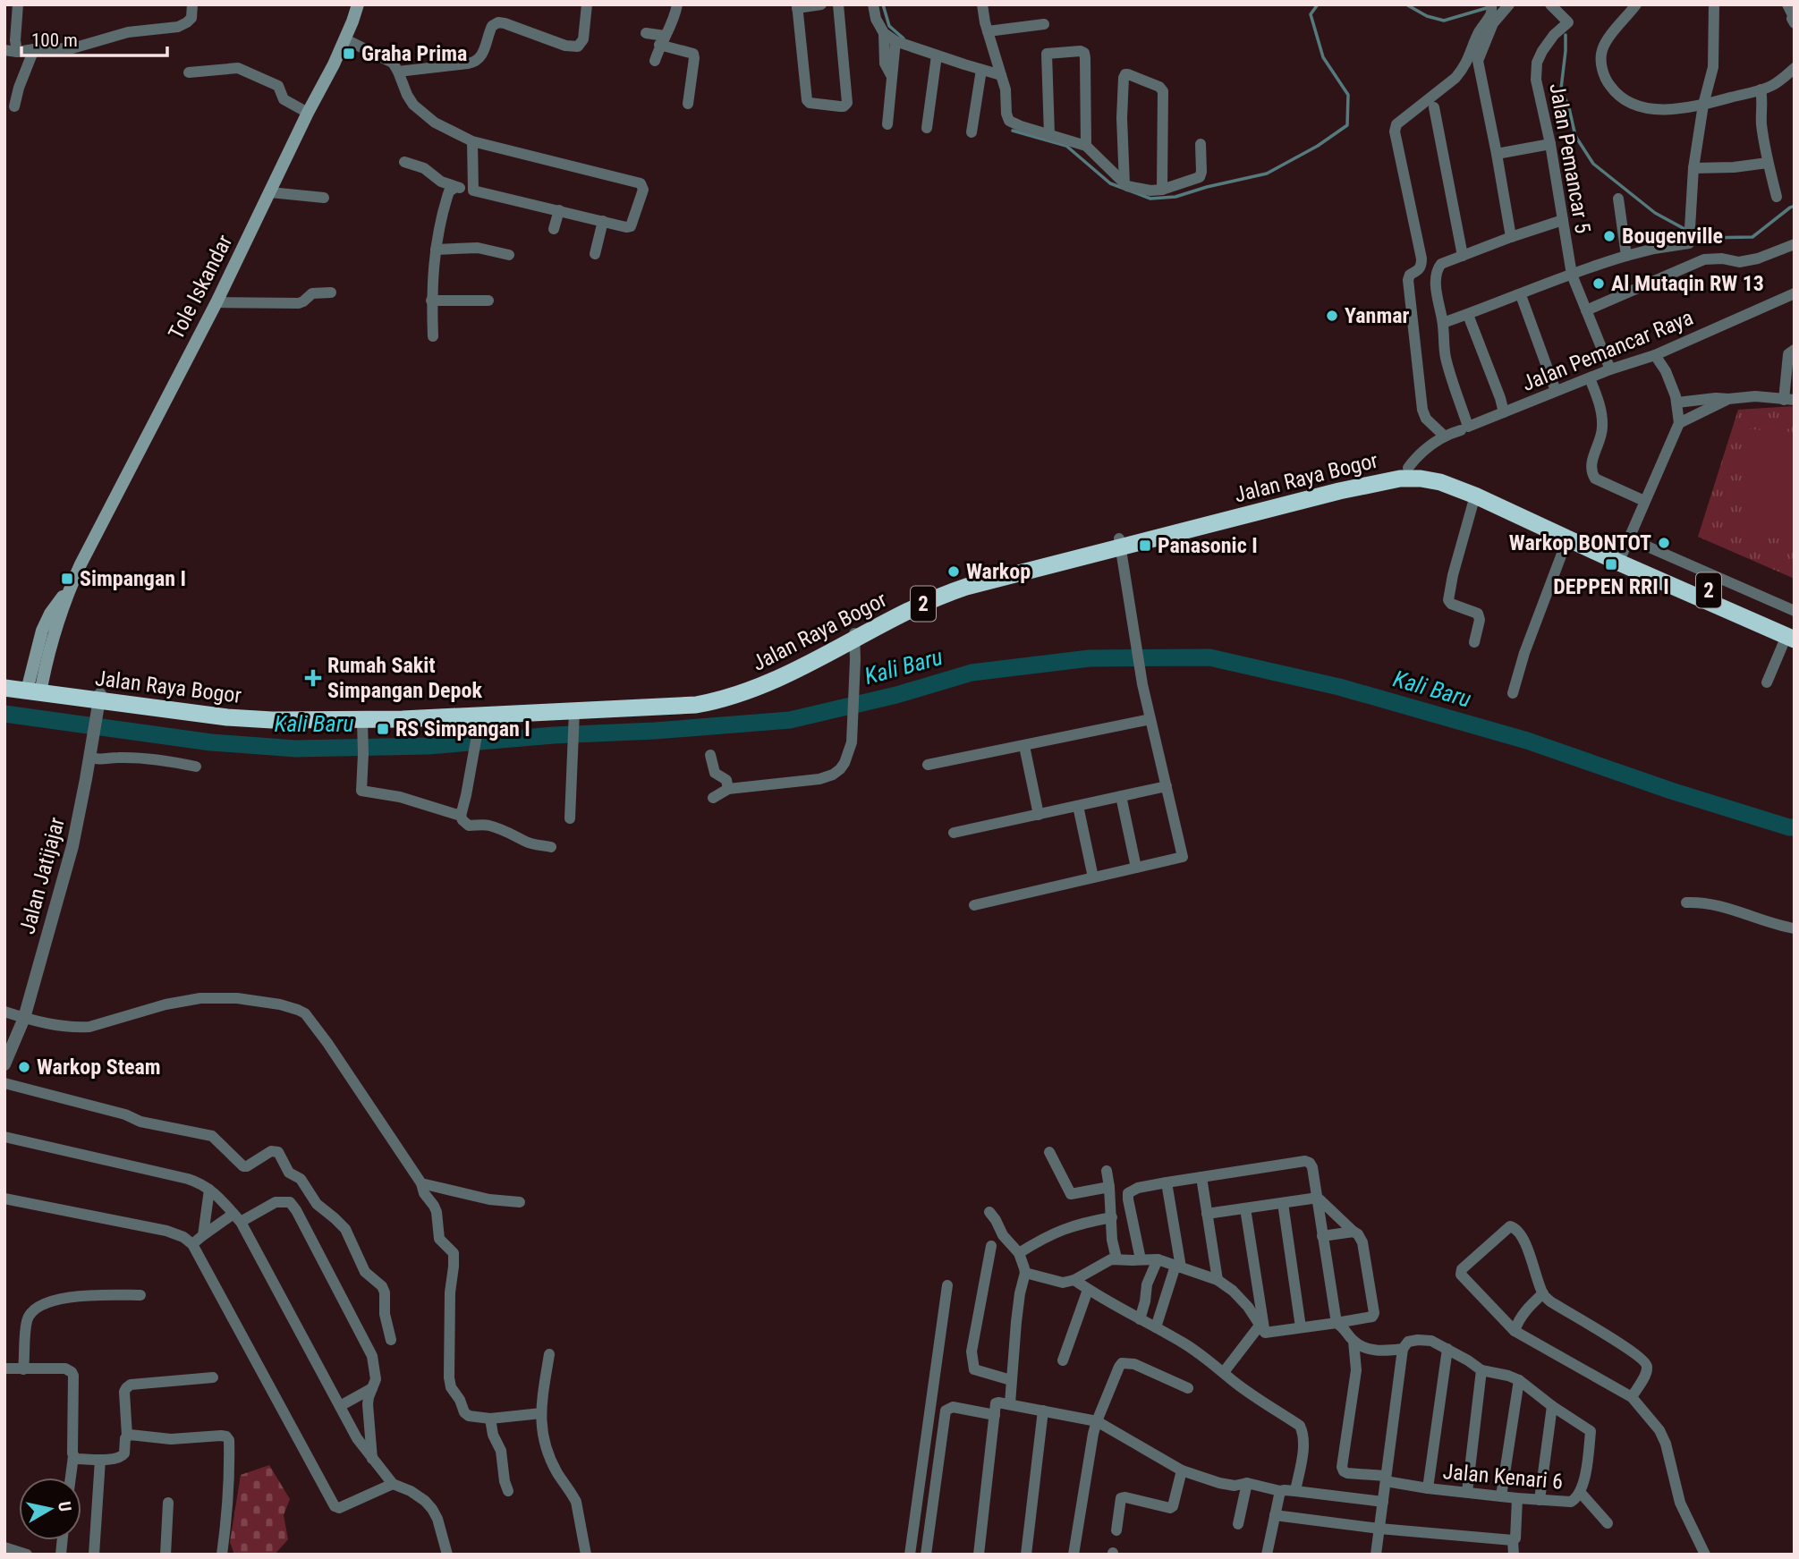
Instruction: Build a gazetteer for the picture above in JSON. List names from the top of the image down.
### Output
{
  "streets": {
    "highway": ["Jalan Raya Bogor", "2"],
    "main road": ["Tole Iskandar"],
    "street": [
      "Jalan Pemancar 5",
      "Jalan Pemancar Raya",
      "Jalan Jatijajar",
      "Jalan Kenari 6"
    ]
  },
  "crossings": [
    ["Jalan Pemancar 5", "Jalan Pemancar Raya"],
    ["Tole Iskandar", "Jalan Raya Bogor"],
    ["Jalan Raya Bogor", "Jalan Jatijajar"]
  ],
  "water": ["Kali Baru"],
  "places": {
    "transit": [
      "Graha Prima",
      "Panasonic I",
      "DEPPEN RRI I",
      "Simpangan I",
      "RS Simpangan I"
    ],
    "other": [
      "Bougenville",
      "Al Mutaqin RW 13",
      "Yanmar",
      "Warkop BONTOT",
      "Warkop",
      "Warkop Steam"
    ],
    "health": ["Rumah Sakit Simpangan Depok"]
  },
  "scale_bar": "100 m",
  "north": "right"
}
